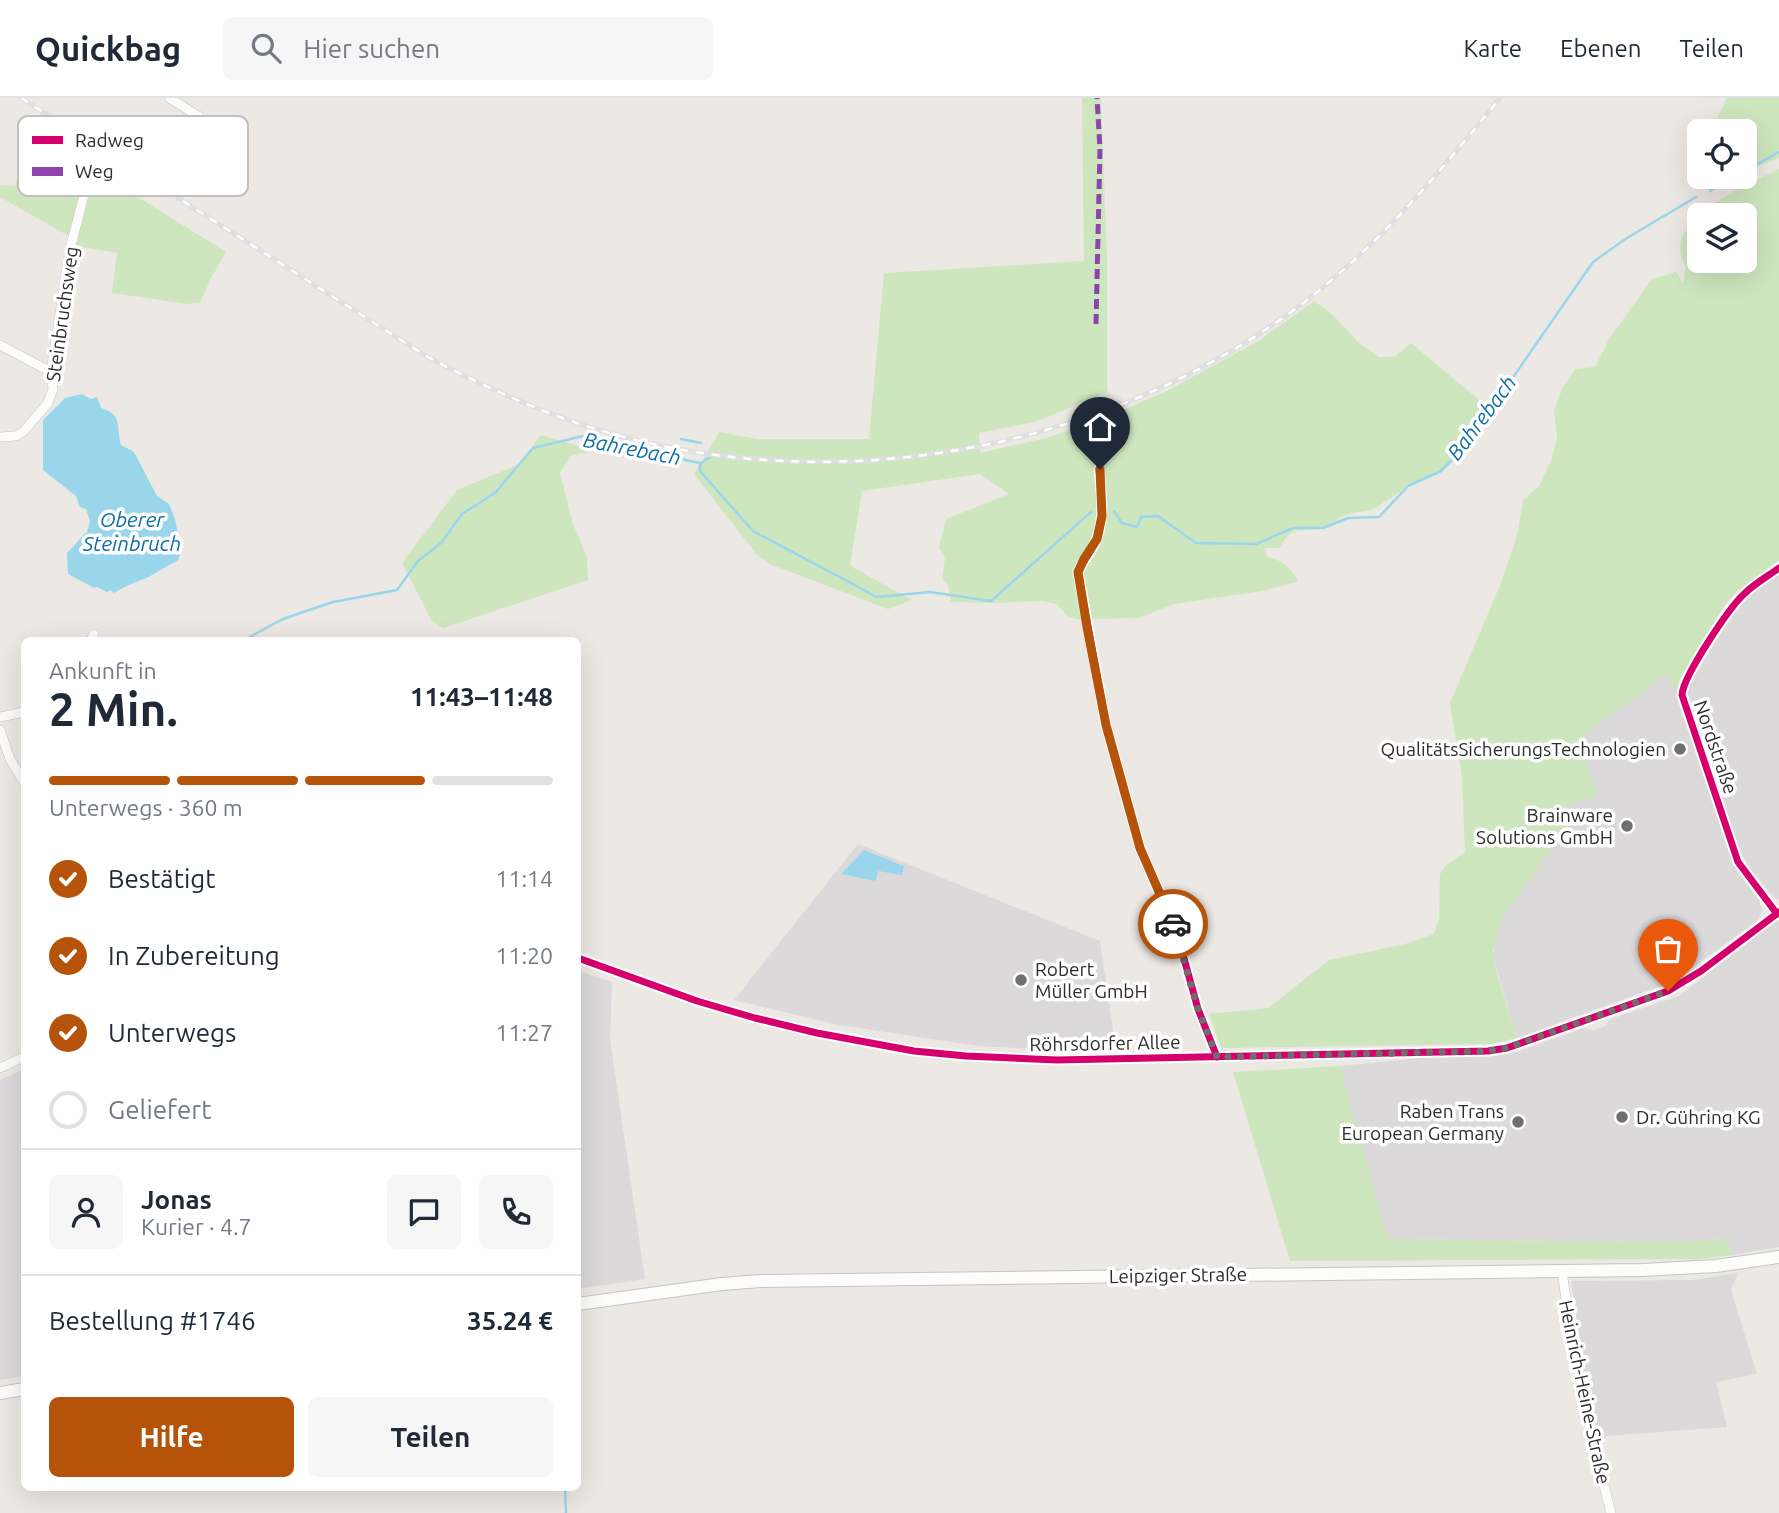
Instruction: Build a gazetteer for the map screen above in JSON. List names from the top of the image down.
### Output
{
  "streets": {
    "main road": ["Leipziger Straße"],
    "street": [
      "Steinbruchsweg",
      "Nordstraße",
      "Röhrsdorfer Allee",
      "Heinrich-Heine-Straße"
    ]
  },
  "crossings": [
    ["Nordstraße", "Röhrsdorfer Allee"],
    ["Leipziger Straße", "Heinrich-Heine-Straße"]
  ],
  "water": ["Bahrebach", "Oberer Steinbruch"],
  "places": [
    "QualitätsSicherungsTechnologien",
    "Brainware Solutions GmbH",
    "Robert Müller GmbH",
    "Dr. Gühring KG",
    "Raben Trans European Germany"
  ],
  "legend": ["Radweg", "Weg"],
  "page": {
    "header": "Quickbag",
    "search": "Hier suchen",
    "nav": ["Karte", "Ebenen", "Teilen"],
    "heading": ["2 Min.", "Ankunft in", "11:43–11:48"],
    "panel": [
      "Jonas",
      "Kurier · 4.7",
      "Bestellung #1746",
      "35.24 €"
    ],
    "bar": "Unterwegs · 360 m",
    "list": [
      ["Bestätigt", "11:14"],
      ["In Zubereitung", "11:20"],
      ["Unterwegs", "11:27"],
      "Geliefert"
    ],
    "buttons": ["Hilfe", "Teilen"]
  }
}
